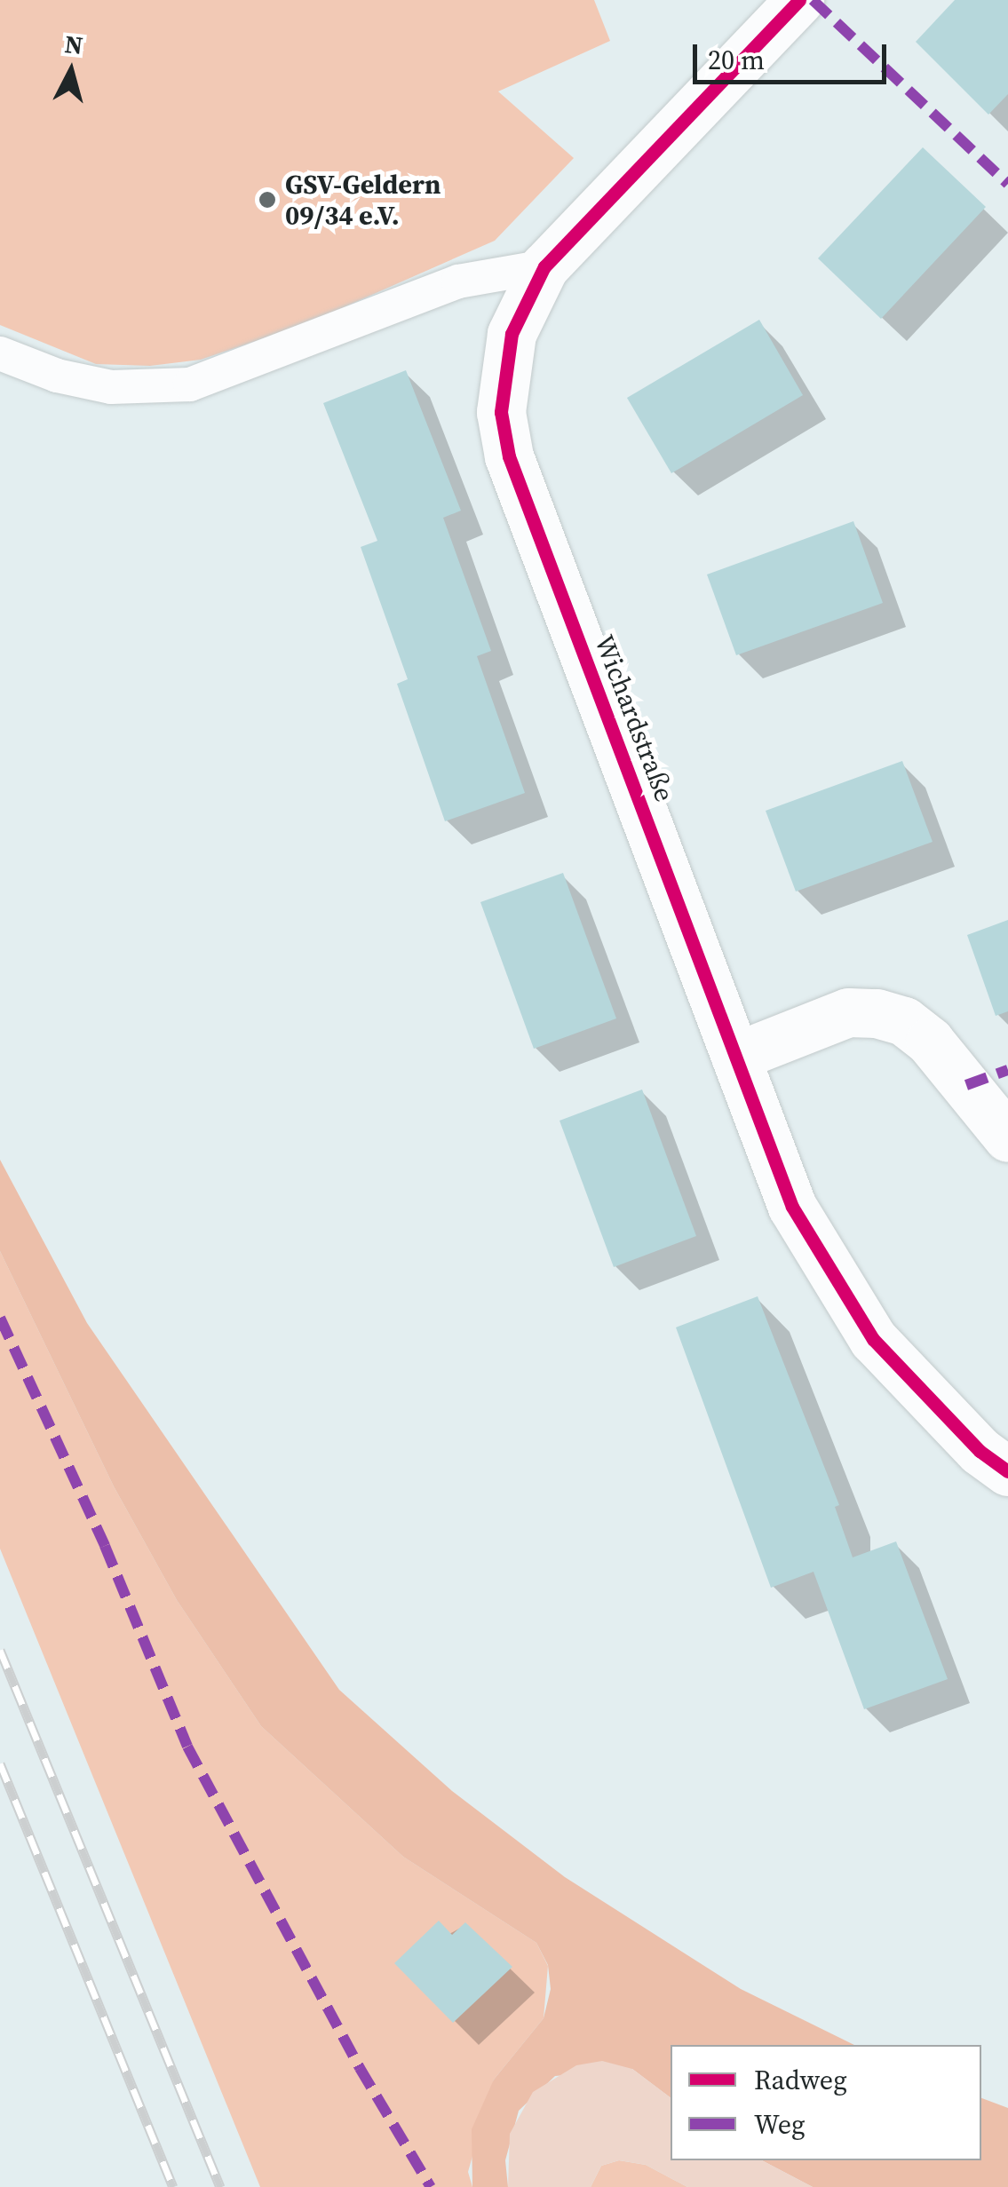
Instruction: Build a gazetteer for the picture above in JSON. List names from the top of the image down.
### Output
{
  "streets": {
    "street": ["Wichardstraße"]
  },
  "places": ["GSV-Geldern 09/34 e.V."],
  "legend": ["Radweg", "Weg"],
  "scale_bar": "20 m",
  "north": "top"
}
